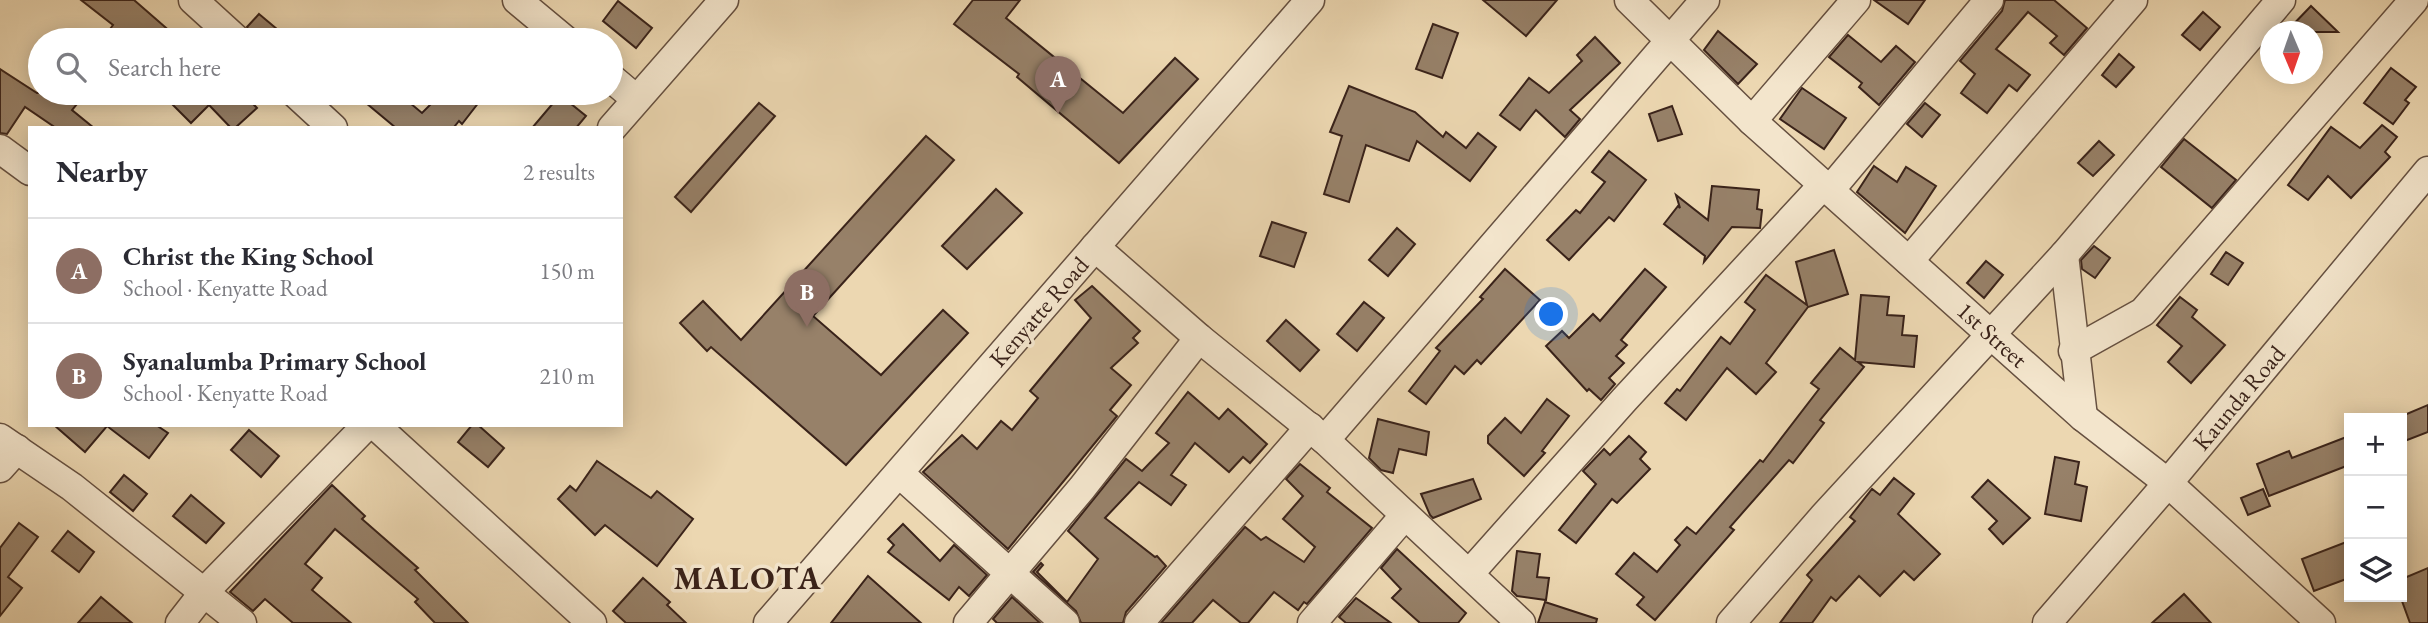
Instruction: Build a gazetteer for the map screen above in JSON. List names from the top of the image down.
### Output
{
  "streets": {
    "street": ["Kenyatte Road", "1st Street", "Kaunda Road"]
  },
  "crossings": [
    ["1st Street", "Kaunda Road"]
  ],
  "districts": ["MALOTA"],
  "north": "bottom",
  "page": {
    "search": "Search here",
    "pins": ["A", "B"],
    "heading": ["Nearby", "2 results"],
    "list": [
      {
        "mark": "A",
        "name": "Christ the King School",
        "note": "School · Kenyatte Road",
        "value": "150 m"
      },
      {
        "mark": "B",
        "name": "Syanalumba Primary School",
        "note": "School · Kenyatte Road",
        "value": "210 m"
      }
    ],
    "map_buttons": ["+", "−"]
  }
}
